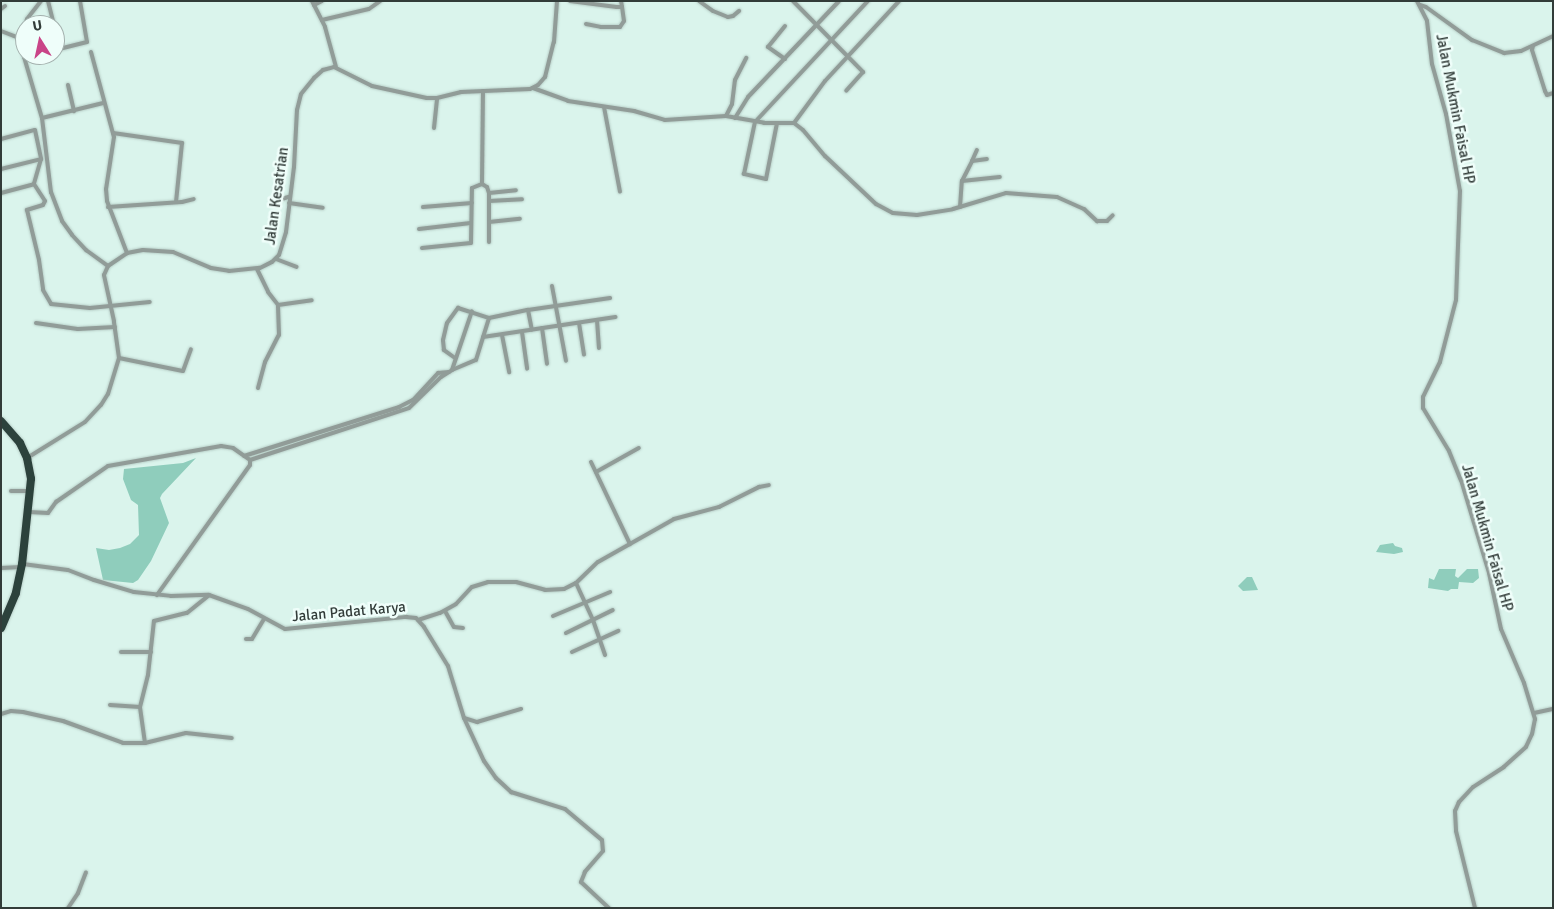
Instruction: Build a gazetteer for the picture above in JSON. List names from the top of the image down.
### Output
{
  "streets": {
    "street": ["Jalan Mukmin Faisal HP", "Jalan Kesatrian", "Jalan Padat Karya"]
  },
  "north": "top"
}
